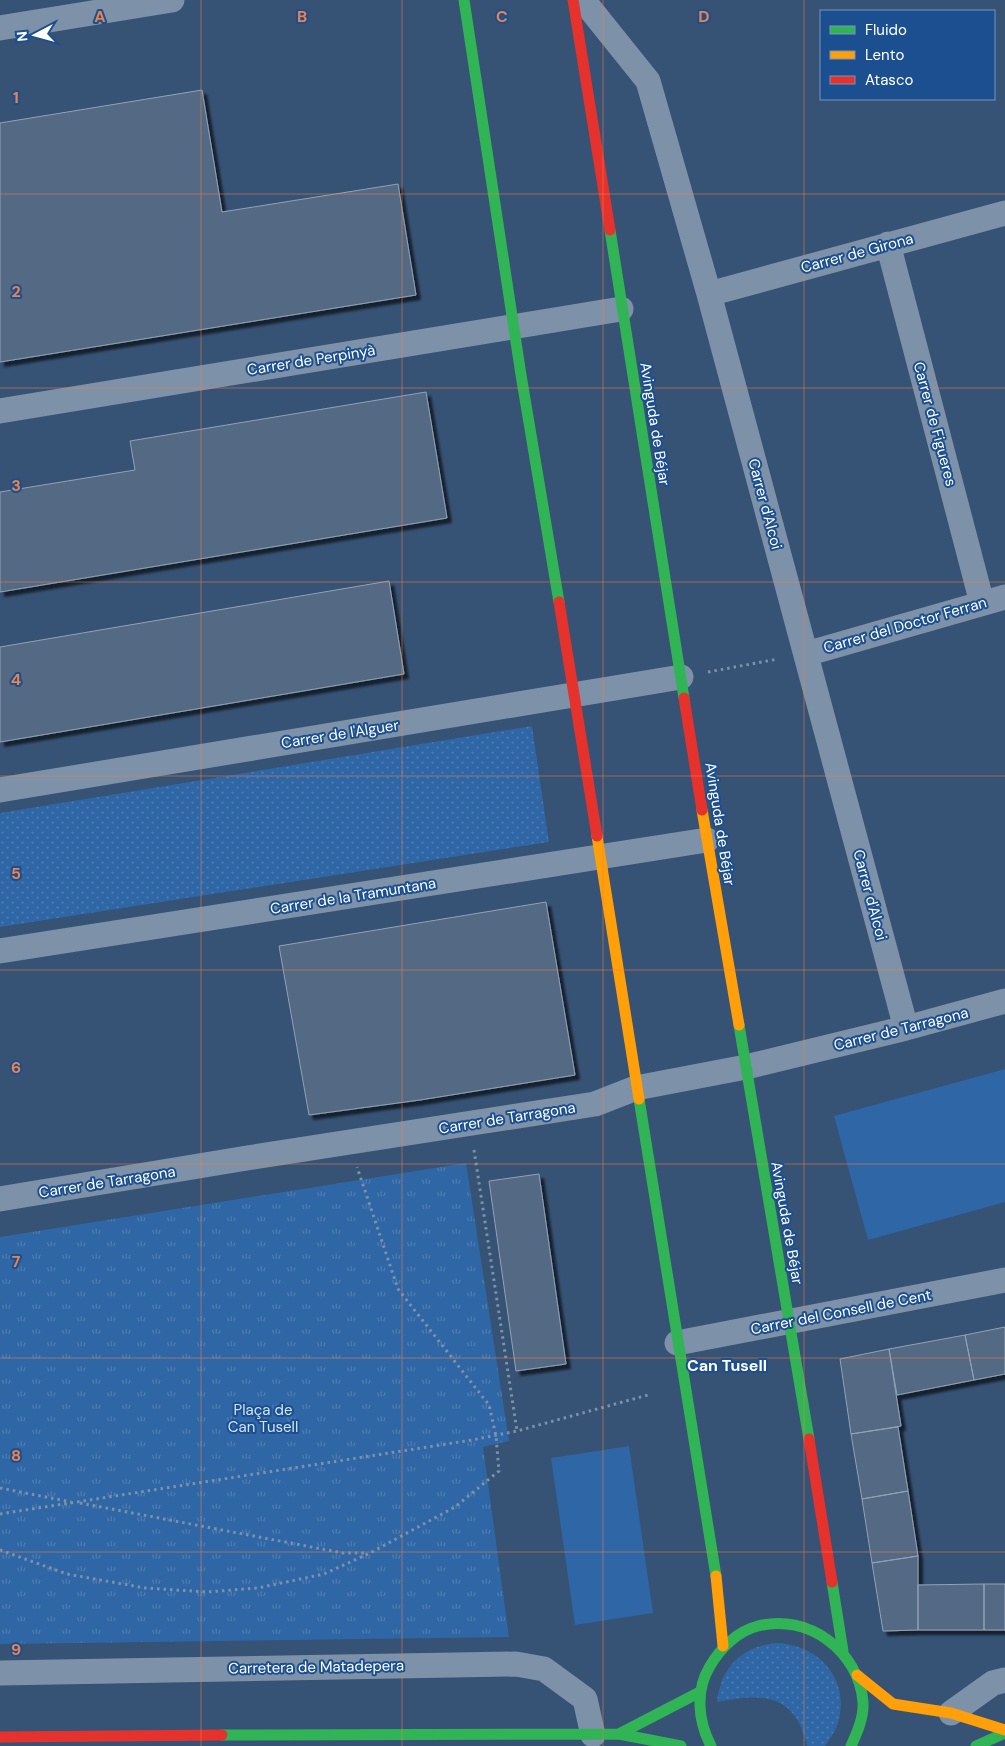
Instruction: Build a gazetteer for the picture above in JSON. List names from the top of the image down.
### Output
{
  "streets": {
    "main road": ["Avinguda de Béjar"],
    "street": [
      "Carrer de Girona",
      "Carrer de Perpinyà",
      "Carrer de Figueres",
      "Carrer d'Alcoi",
      "Carrer del Doctor Ferran",
      "Carrer de l'Alguer",
      "Carrer de la Tramuntana",
      "Carrer de Tarragona",
      "Carrer del Consell de Cent",
      "Carretera de Matadepera"
    ]
  },
  "crossings": [
    ["Carrer de Girona", "Carrer de Figueres"],
    ["Carrer de Girona", "Carrer d'Alcoi"],
    ["Carrer de Perpinyà", "Avinguda de Béjar"],
    ["Avinguda de Béjar", "Carrer de l'Alguer"],
    ["Avinguda de Béjar", "Carrer de la Tramuntana"],
    ["Avinguda de Béjar", "Carrer de Tarragona"],
    ["Avinguda de Béjar", "Carrer del Consell de Cent"],
    ["Carrer de Figueres", "Carrer del Doctor Ferran"],
    ["Carrer d'Alcoi", "Carrer del Doctor Ferran"],
    ["Carrer d'Alcoi", "Carrer de Tarragona"]
  ],
  "districts": ["Can Tusell"],
  "parks": ["Plaça de Can Tusell"],
  "legend": ["Fluido", "Lento", "Atasco"],
  "north": "left",
  "grid": {
    "columns": [
      "A",
      "B",
      "C",
      "D"
    ],
    "rows": [
      "1",
      "2",
      "3",
      "4",
      "5",
      "6",
      "7",
      "8",
      "9"
    ]
  }
}
